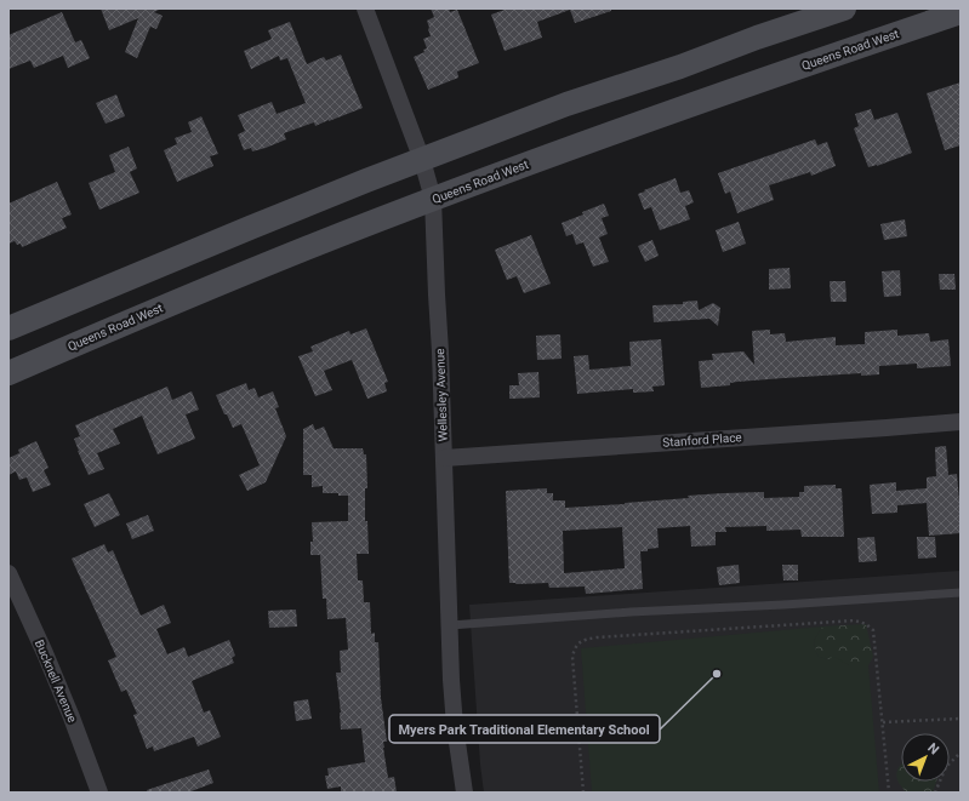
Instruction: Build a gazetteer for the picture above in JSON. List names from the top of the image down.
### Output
{
  "streets": {
    "street": [
      "Queens Road West",
      "Wellesley Avenue",
      "Stanford Place",
      "Bucknell Avenue"
    ]
  },
  "crossings": [
    ["Queens Road West", "Wellesley Avenue"],
    ["Wellesley Avenue", "Stanford Place"]
  ],
  "places": ["Myers Park Traditional Elementary School"],
  "north": "top right"
}
